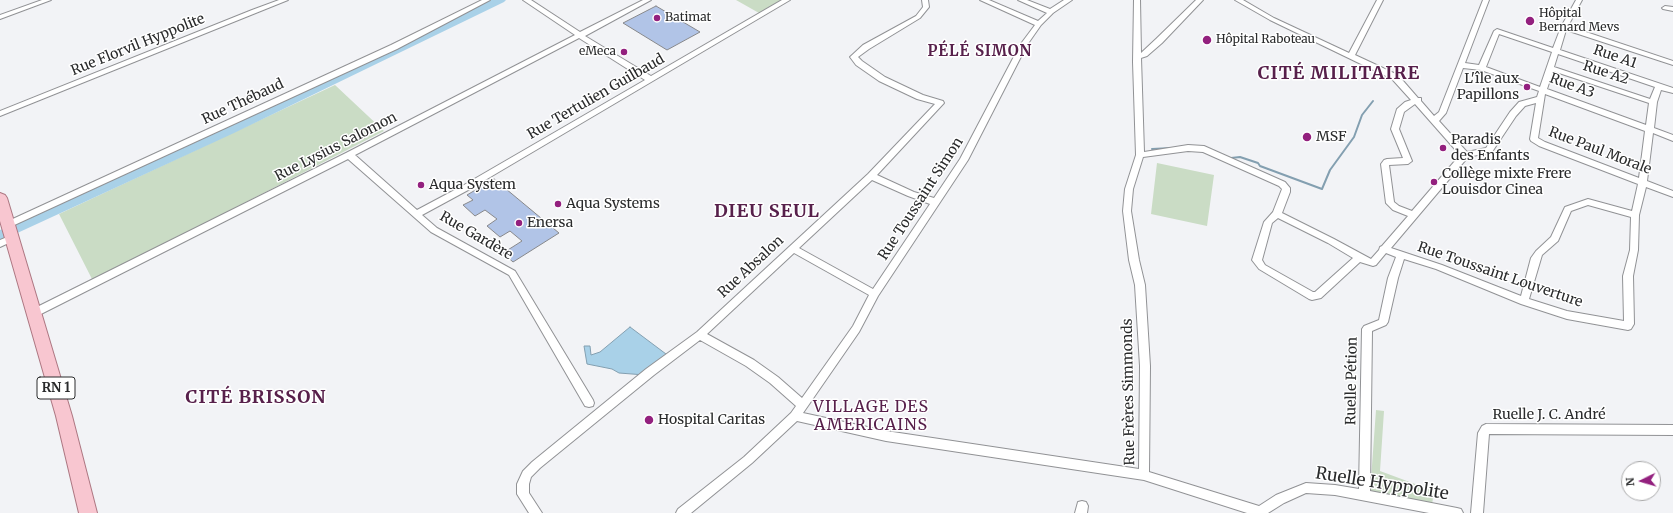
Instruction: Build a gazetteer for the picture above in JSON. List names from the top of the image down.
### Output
{
  "streets": {
    "main road": ["RN 1"],
    "street": [
      "Rue Florvil Hyppolite",
      "Rue A1",
      "Rue A2",
      "Rue A3",
      "Rue Tertulien Guilbaud",
      "Rue Thébaud",
      "Rue Lysius Salomon",
      "Rue Paul Morale",
      "Rue Toussaint Simon",
      "Rue Gardère",
      "Rue Absalon",
      "Rue Toussaint Louverture",
      "Ruelle Pétion",
      "Rue Frères Simmonds",
      "Ruelle J. C. André",
      "Ruelle Hyppolite"
    ]
  },
  "crossings": [
    ["Rue A1", "Rue A3"],
    ["Rue A1", "Rue Toussaint Louverture"],
    ["Rue A2", "Rue Toussaint Louverture"],
    ["Rue A3", "Rue Toussaint Louverture"],
    ["Rue Tertulien Guilbaud", "Rue Gardère"],
    ["Rue Thébaud", "RN 1"],
    ["Rue Lysius Salomon", "Rue Gardère"],
    ["Rue Lysius Salomon", "RN 1"],
    ["Rue Paul Morale", "Rue Toussaint Louverture"],
    ["Rue Toussaint Louverture", "Ruelle Pétion"],
    ["Ruelle Pétion", "Ruelle Hyppolite"]
  ],
  "districts": [
    "PÉLÉ SIMON",
    "CITÉ MILITAIRE",
    "DIEU SEUL",
    "CITÉ BRISSON",
    "VILLAGE DES AMERICAINS"
  ],
  "places": [
    "Batimat",
    "Hôpital Bernard Mevs",
    "Hôpital Raboteau",
    "eMeca",
    "L'île aux Papillons",
    "MSF",
    "Paradis des Enfants",
    "Collège mixte Frere Louisdor Cinea",
    "Aqua System",
    "Aqua Systems",
    "Enersa",
    "Hospital Caritas"
  ],
  "north": "left"
}
